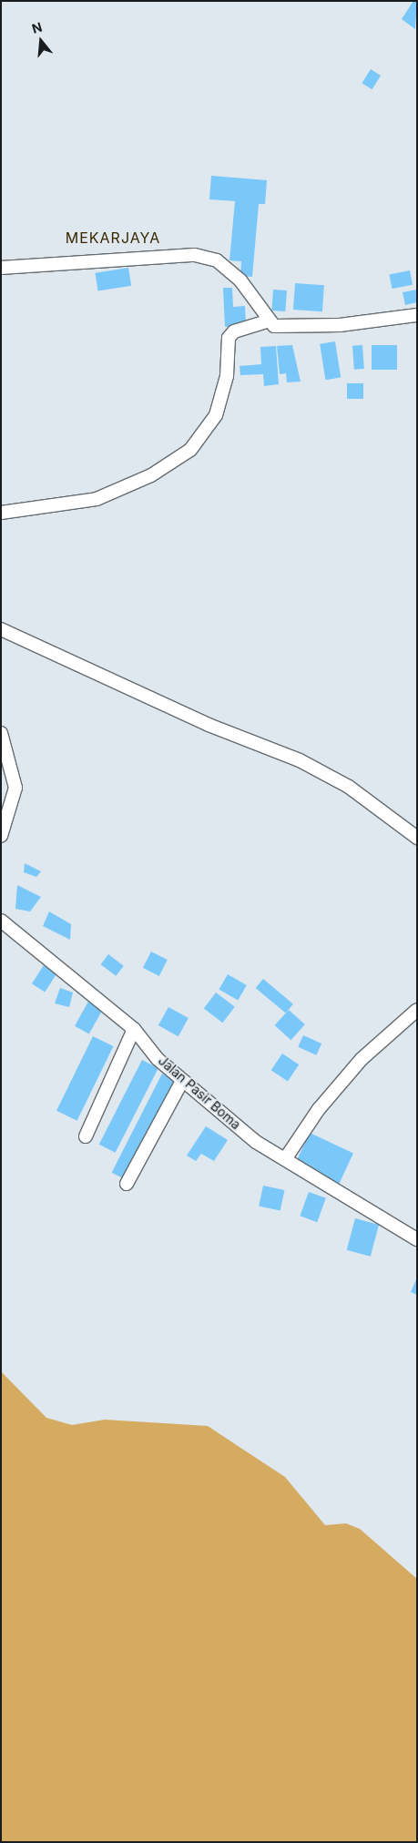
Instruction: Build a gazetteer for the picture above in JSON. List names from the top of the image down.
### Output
{
  "streets": {
    "street": ["Jalan Pasir Boma"]
  },
  "districts": ["MEKARJAYA"],
  "north": "top"
}
